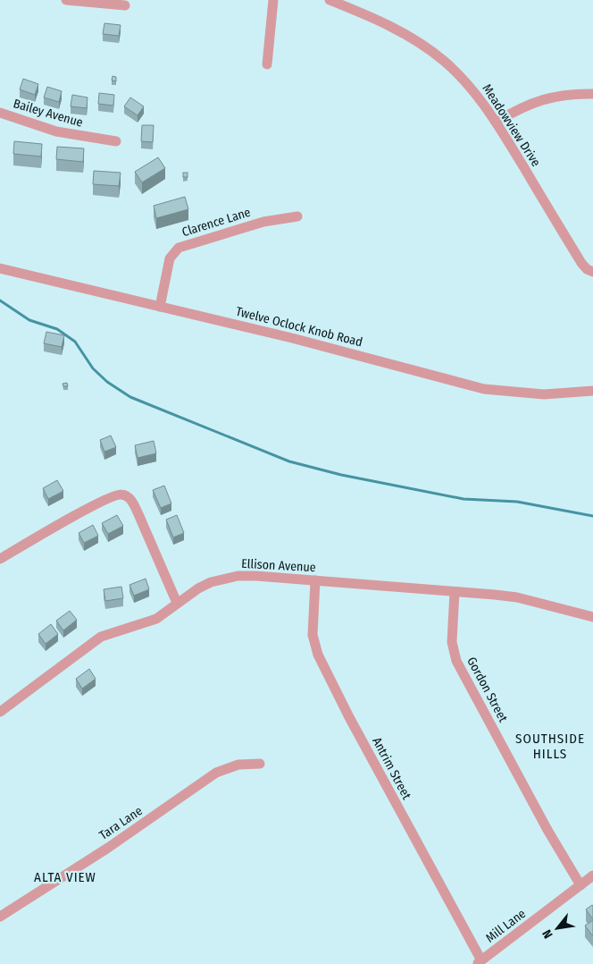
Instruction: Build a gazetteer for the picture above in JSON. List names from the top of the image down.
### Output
{
  "streets": {
    "street": [
      "Bailey Avenue",
      "Meadowview Drive",
      "Clarence Lane",
      "Twelve Oclock Knob Road",
      "Ellison Avenue",
      "Gordon Street",
      "Antrim Street",
      "Tara Lane",
      "Mill Lane"
    ]
  },
  "crossings": [
    ["Clarence Lane", "Twelve Oclock Knob Road"],
    ["Ellison Avenue", "Gordon Street"],
    ["Ellison Avenue", "Antrim Street"],
    ["Gordon Street", "Mill Lane"],
    ["Antrim Street", "Mill Lane"]
  ],
  "districts": ["SOUTHSIDE HILLS", "ALTA VIEW"],
  "north": "bottom left"
}
